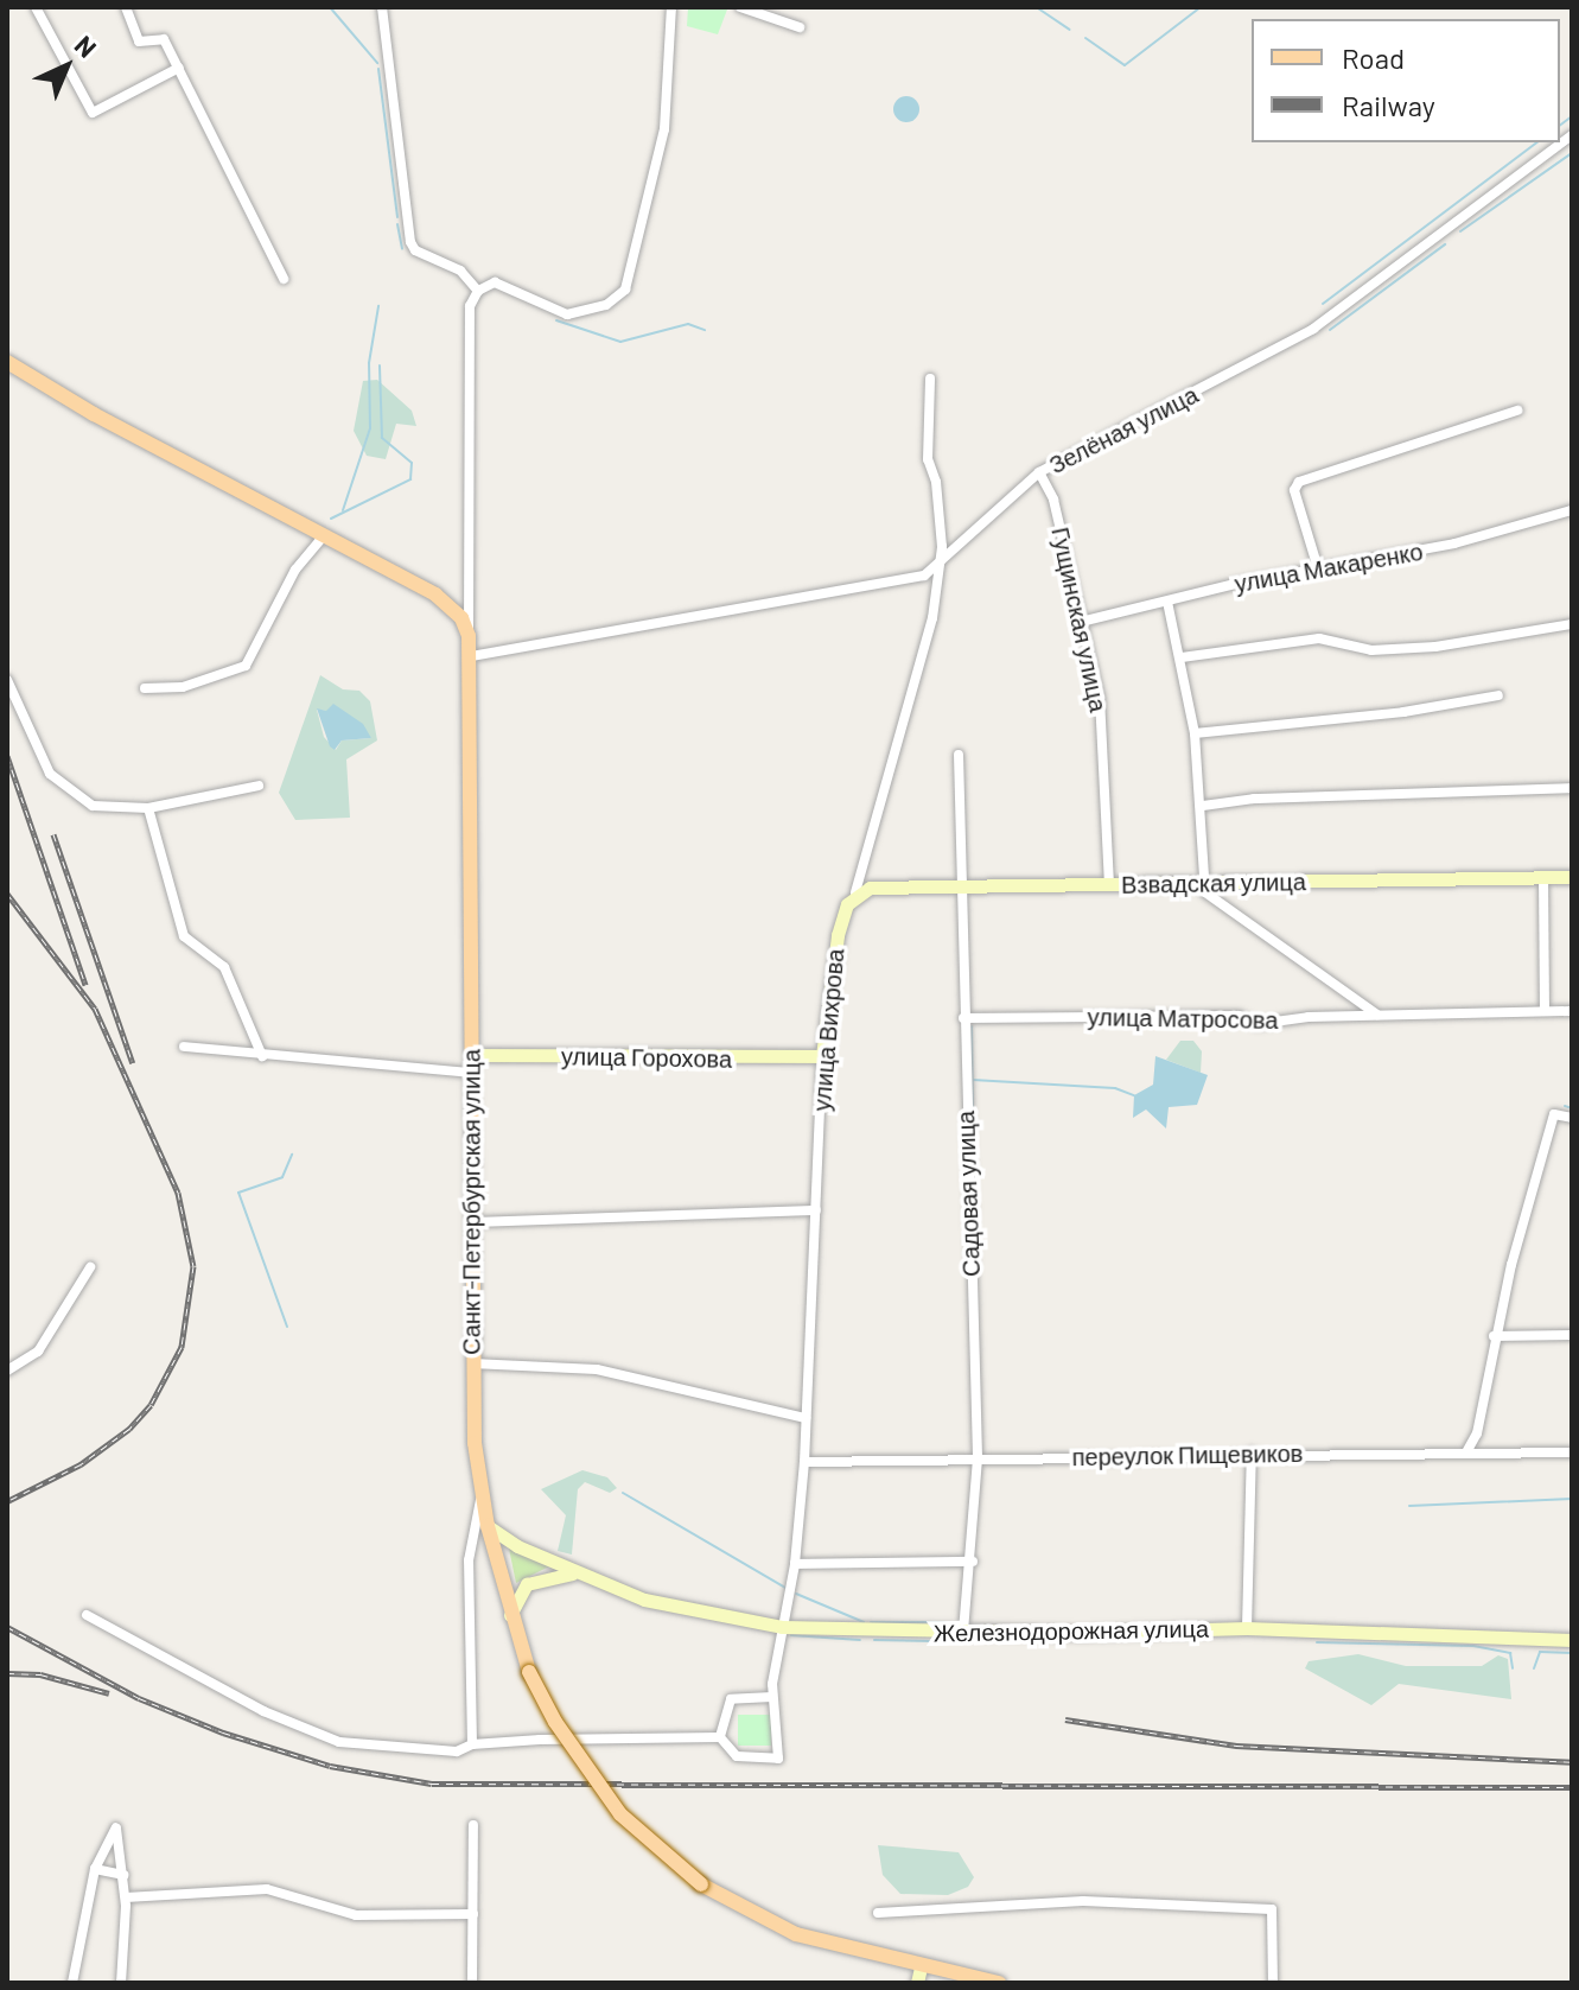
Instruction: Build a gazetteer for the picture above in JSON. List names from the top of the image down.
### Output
{
  "streets": {
    "main road": ["Санкт-Петербургская улица"],
    "street": [
      "Зелёная улица",
      "улица Макаренко",
      "Гущинская улица",
      "Взвадская улица",
      "улица Матросова",
      "улица Вихрова",
      "улица Горохова",
      "Садовая улица",
      "переулок Пищевиков",
      "Железнодорожная улица"
    ]
  },
  "crossings": [
    ["Зелёная улица", "Гущинская улица"],
    ["Зелёная улица", "улица Вихрова"],
    ["Зелёная улица", "Санкт-Петербургская улица"],
    ["улица Макаренко", "Гущинская улица"],
    ["Гущинская улица", "Взвадская улица"],
    ["Взвадская улица", "улица Вихрова"],
    ["Взвадская улица", "Садовая улица"],
    ["улица Матросова", "Садовая улица"],
    ["улица Вихрова", "улица Горохова"],
    ["улица Вихрова", "переулок Пищевиков"],
    ["улица Вихрова", "Железнодорожная улица"],
    ["улица Горохова", "Санкт-Петербургская улица"],
    ["Садовая улица", "переулок Пищевиков"],
    ["Садовая улица", "Железнодорожная улица"]
  ],
  "legend": ["Road", "Railway"],
  "north": "top right"
}
